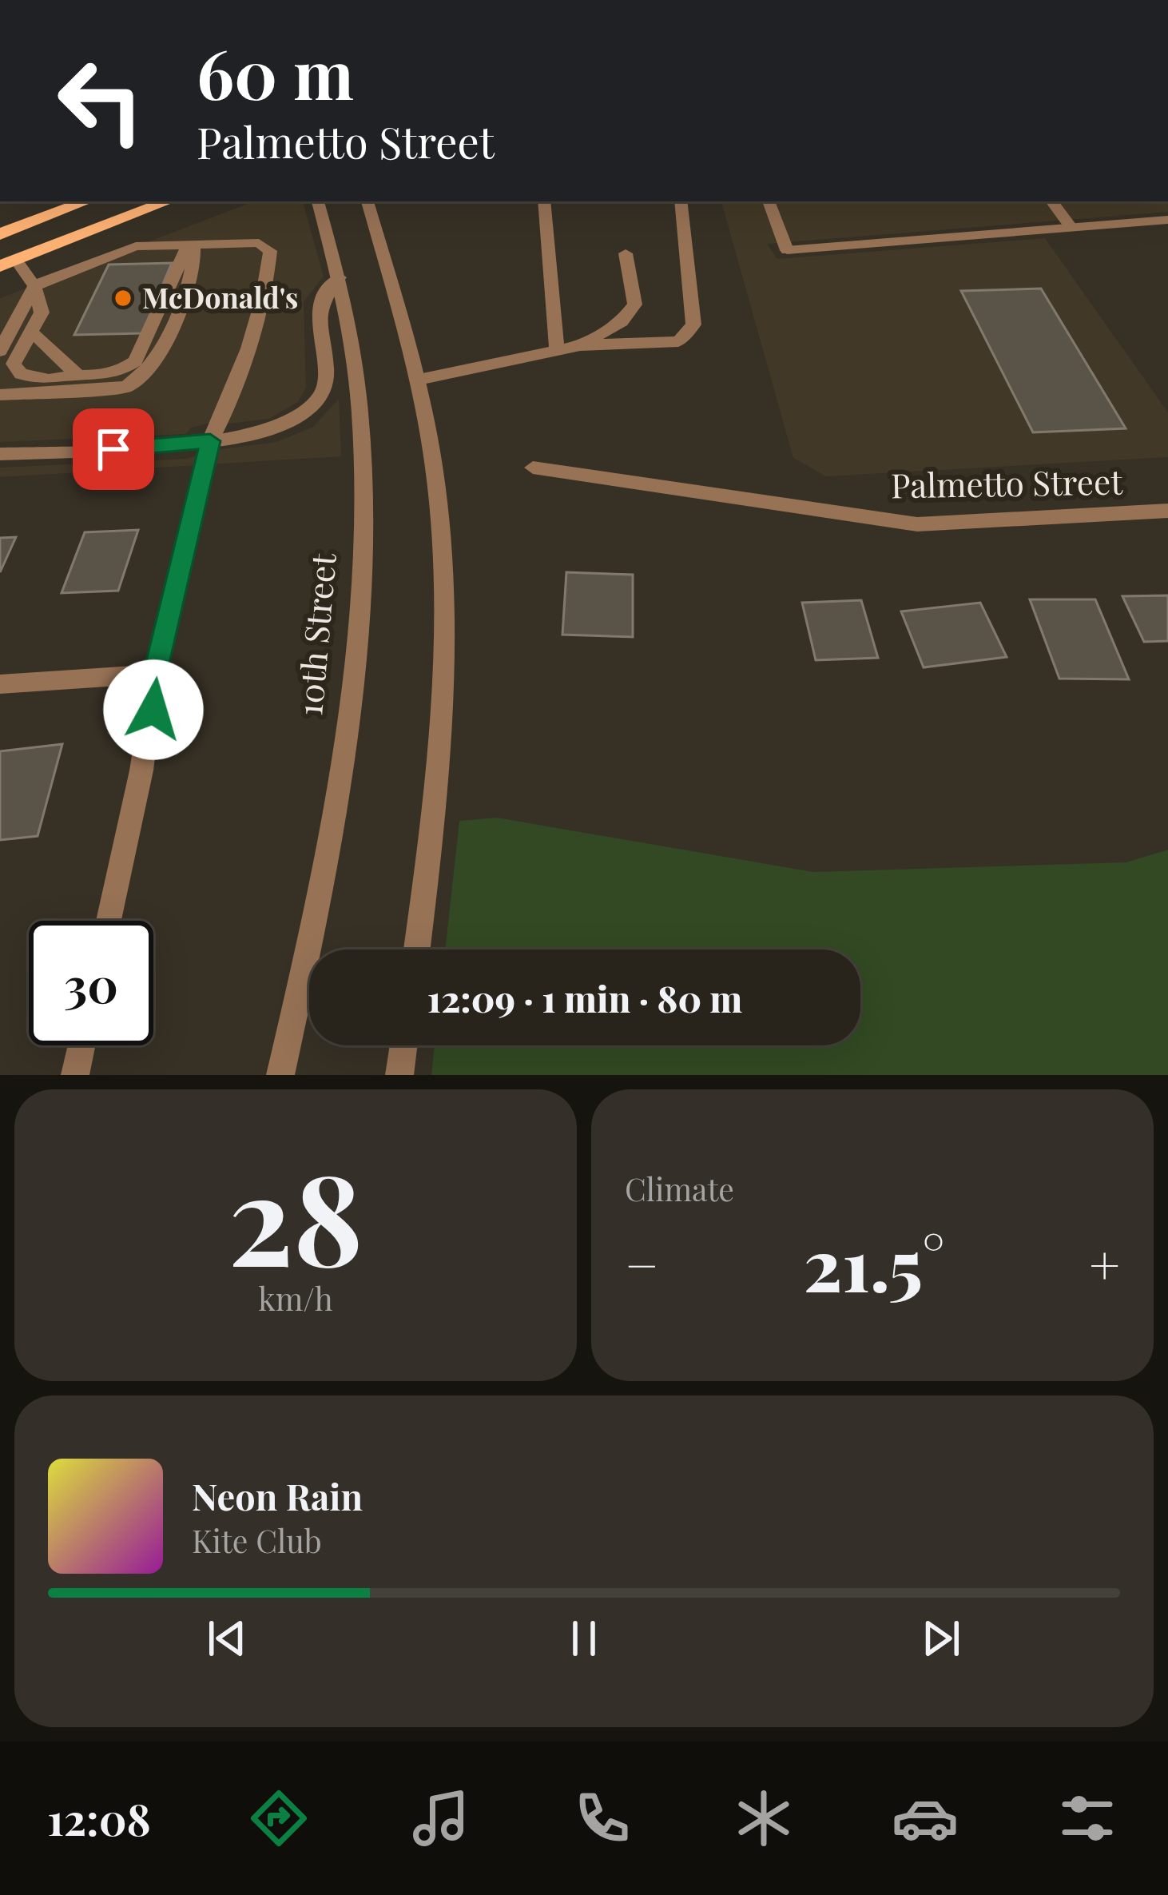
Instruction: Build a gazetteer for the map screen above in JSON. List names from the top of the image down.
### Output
{
  "streets": {
    "street": ["Palmetto Street", "10th Street"]
  },
  "places": ["McDonald's"],
  "page": {
    "turn": ["60 m", "Palmetto Street"],
    "limit": "30",
    "trip": "12:09 · 1 min · 80 m",
    "tile": [
      ["28", "km/h"],
      "Climate"
    ],
    "heat": ["−", "21.5°", "+"],
    "song": ["Neon Rain", "Kite Club"],
    "tabs": "12:08"
  }
}
